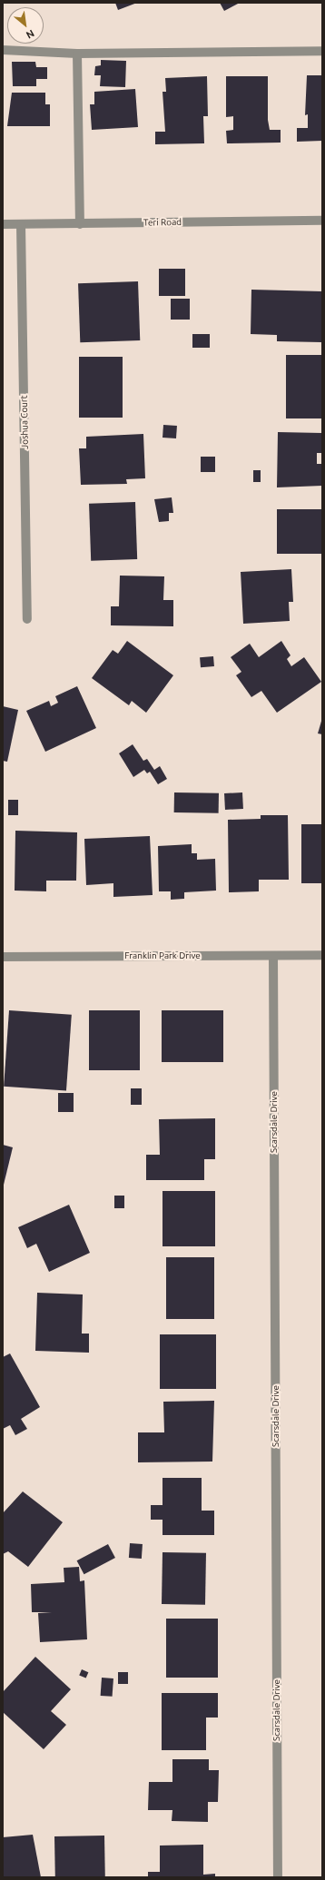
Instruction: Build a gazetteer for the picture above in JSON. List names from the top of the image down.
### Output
{
  "streets": {
    "street": [
      "Teri Road",
      "Joshua Court",
      "Franklin Park Drive",
      "Scarsdale Drive"
    ]
  },
  "crossings": [
    ["Teri Road", "Joshua Court"],
    ["Franklin Park Drive", "Scarsdale Drive"]
  ],
  "north": "bottom right"
}
